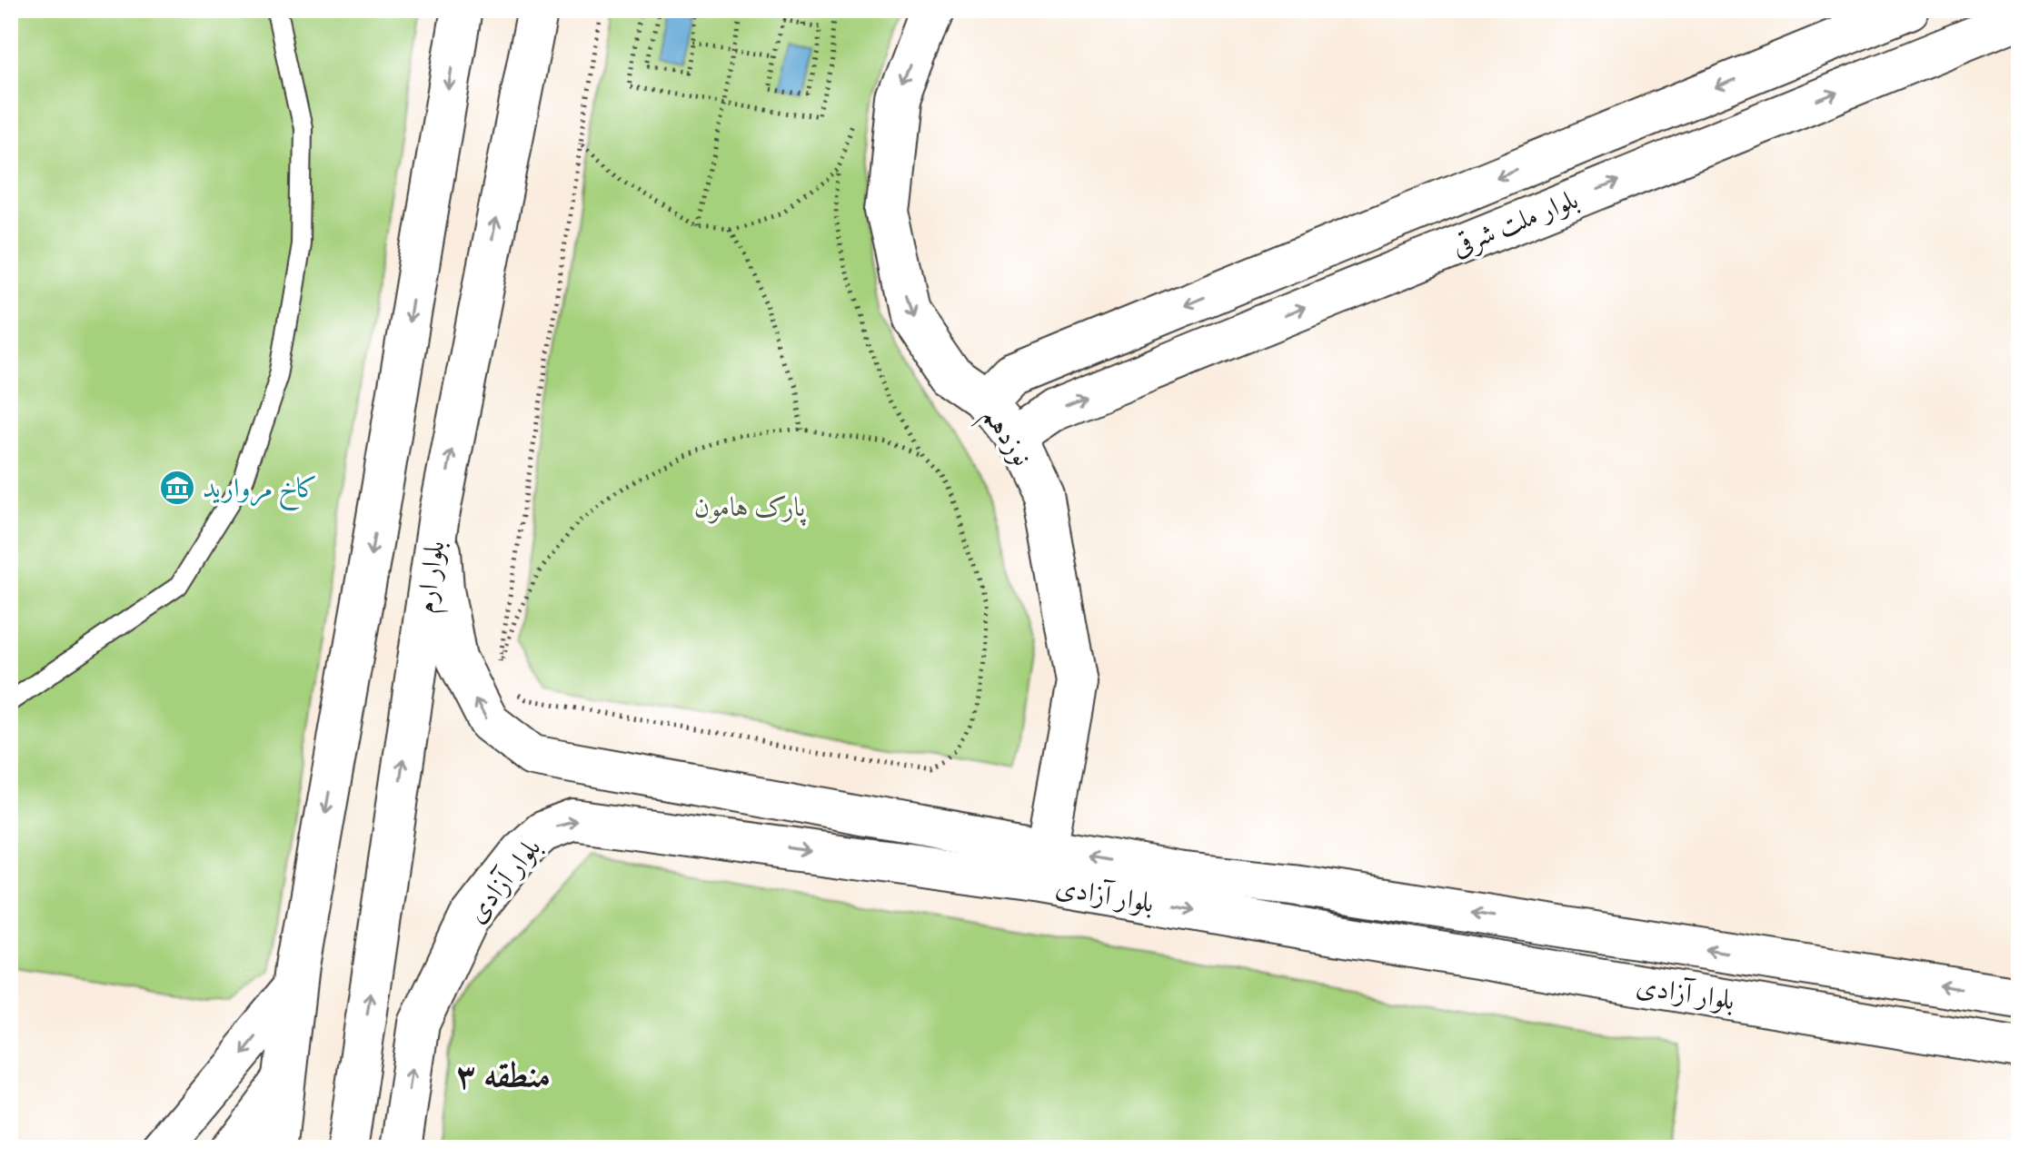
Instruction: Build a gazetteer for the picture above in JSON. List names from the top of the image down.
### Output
{
  "streets": {
    "street": [
      "بلوار ملت شرقی",
      "نوزدهم",
      "بلوار ارم",
      "بلوار آزادی"
    ]
  },
  "crossings": [
    ["بلوار ملت شرقی", "نوزدهم"],
    ["نوزدهم", "بلوار آزادی"],
    ["بلوار ارم", "بلوار آزادی"]
  ],
  "one_way": ["نوزدهم"],
  "districts": ["منطقه ۳"],
  "parks": ["پارک هامون"],
  "places": {
    "museum": ["کاخ مروارید"]
  }
}
